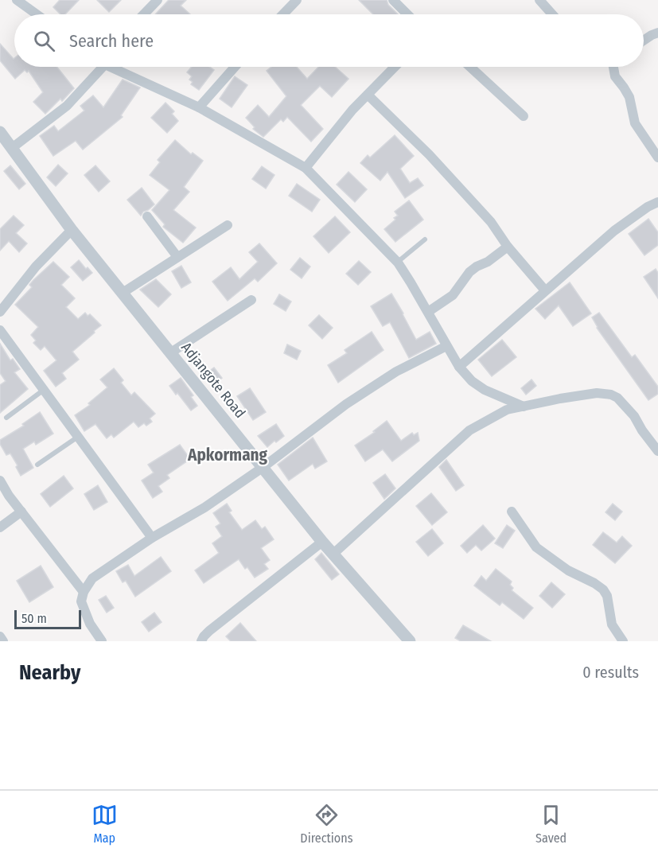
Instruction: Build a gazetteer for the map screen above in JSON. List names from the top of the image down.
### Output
{
  "streets": {
    "street": ["Adjangote Road"]
  },
  "districts": ["Apkormang"],
  "scale_bar": "50 m",
  "page": {
    "search": "Search here",
    "scale": "50 m",
    "heading": ["Nearby", "0 results"],
    "nav": ["Map", "Directions", "Saved"]
  }
}
